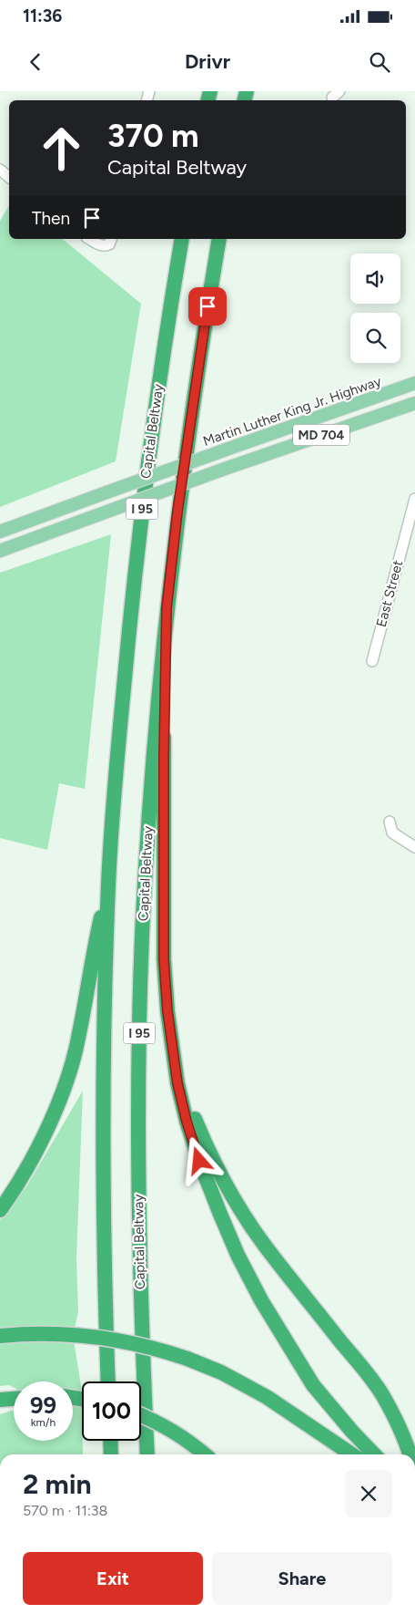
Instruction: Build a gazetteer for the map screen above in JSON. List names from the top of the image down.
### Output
{
  "streets": {
    "highway": ["Capital Beltway", "I 95"],
    "main road": ["Martin Luther King Jr. Highway", "MD 704"],
    "street": ["East Street"]
  },
  "page": {
    "status": "11:36",
    "header": "Drivr",
    "turn": ["370 m", "Capital Beltway"],
    "then": "Then",
    "speed": "99 km/h",
    "limit": "100",
    "heading": ["2 min", "570 m · 11:38"],
    "buttons": ["Exit", "Share"]
  }
}
